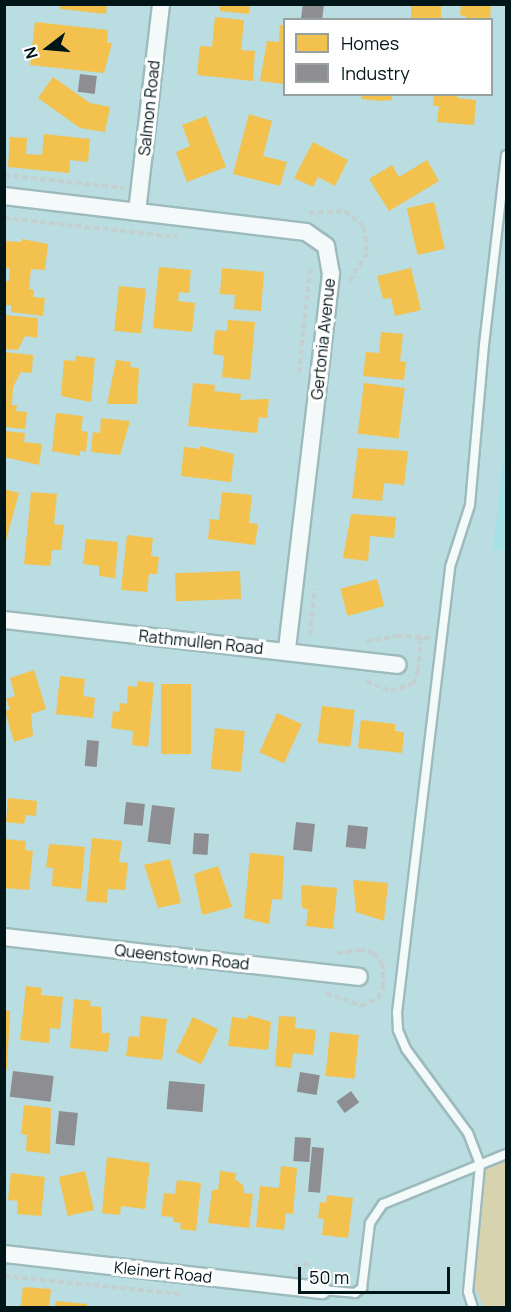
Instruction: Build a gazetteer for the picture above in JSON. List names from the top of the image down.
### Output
{
  "streets": {
    "street": [
      "Salmon Road",
      "Gertonia Avenue",
      "Rathmullen Road",
      "Queenstown Road",
      "Kleinert Road"
    ]
  },
  "crossings": [
    ["Salmon Road", "Gertonia Avenue"],
    ["Gertonia Avenue", "Rathmullen Road"]
  ],
  "legend": ["Homes", "Industry"],
  "scale_bar": "50 m",
  "north": "left"
}
